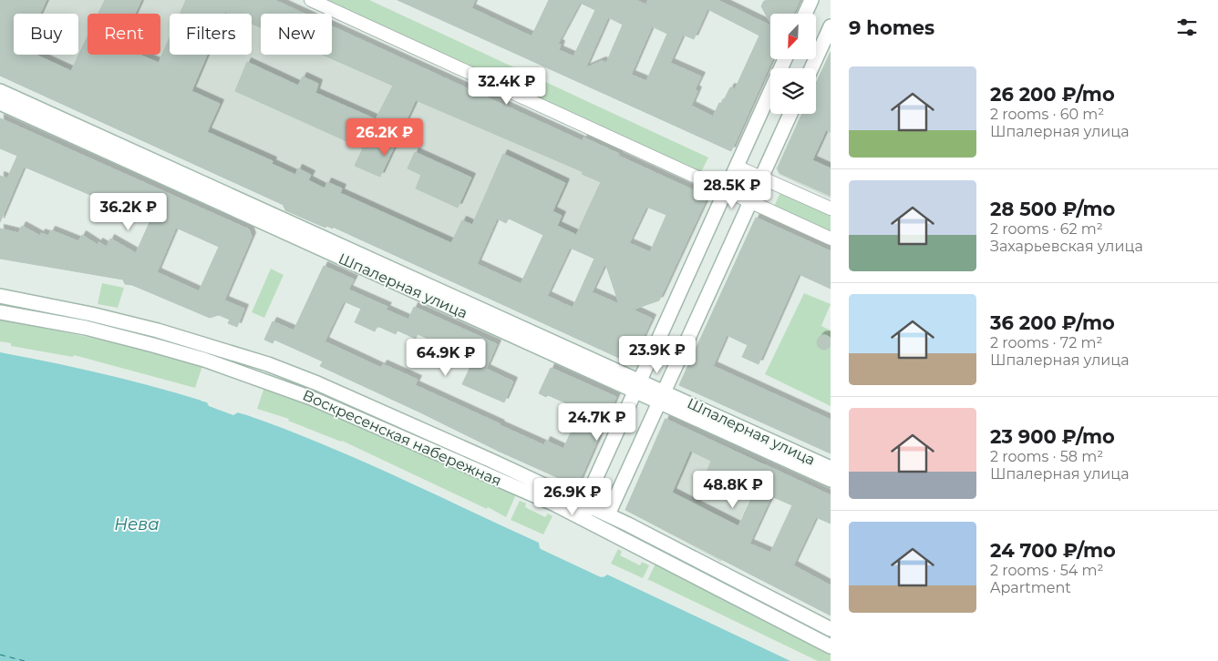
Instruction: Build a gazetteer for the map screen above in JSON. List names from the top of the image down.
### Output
{
  "streets": {
    "street": ["Шпалерная улица", "Воскресенская набережная"]
  },
  "water": ["Нева"],
  "north": "bottom left",
  "page": {
    "heading": "9 homes",
    "chip": [
      "Buy",
      "Rent",
      "Filters",
      "New"
    ],
    "list": [
      {
        "name": "26 200 ₽/mo",
        "note": "2 rooms · 60 m² · Шпалерная улица"
      },
      {
        "name": "28 500 ₽/mo",
        "note": "2 rooms · 62 m² · Захарьевская улица"
      },
      {
        "name": "36 200 ₽/mo",
        "note": "2 rooms · 72 m² · Шпалерная улица"
      },
      {
        "name": "23 900 ₽/mo",
        "note": "2 rooms · 58 m² · Шпалерная улица"
      },
      {
        "name": "24 700 ₽/mo",
        "note": "2 rooms · 54 m² · Apartment"
      }
    ],
    "price": [
      "32.4K ₽",
      "26.2K ₽",
      "28.5K ₽",
      "36.2K ₽",
      "23.9K ₽",
      "64.9K ₽",
      "24.7K ₽",
      "48.8K ₽",
      "26.9K ₽"
    ]
  }
}
